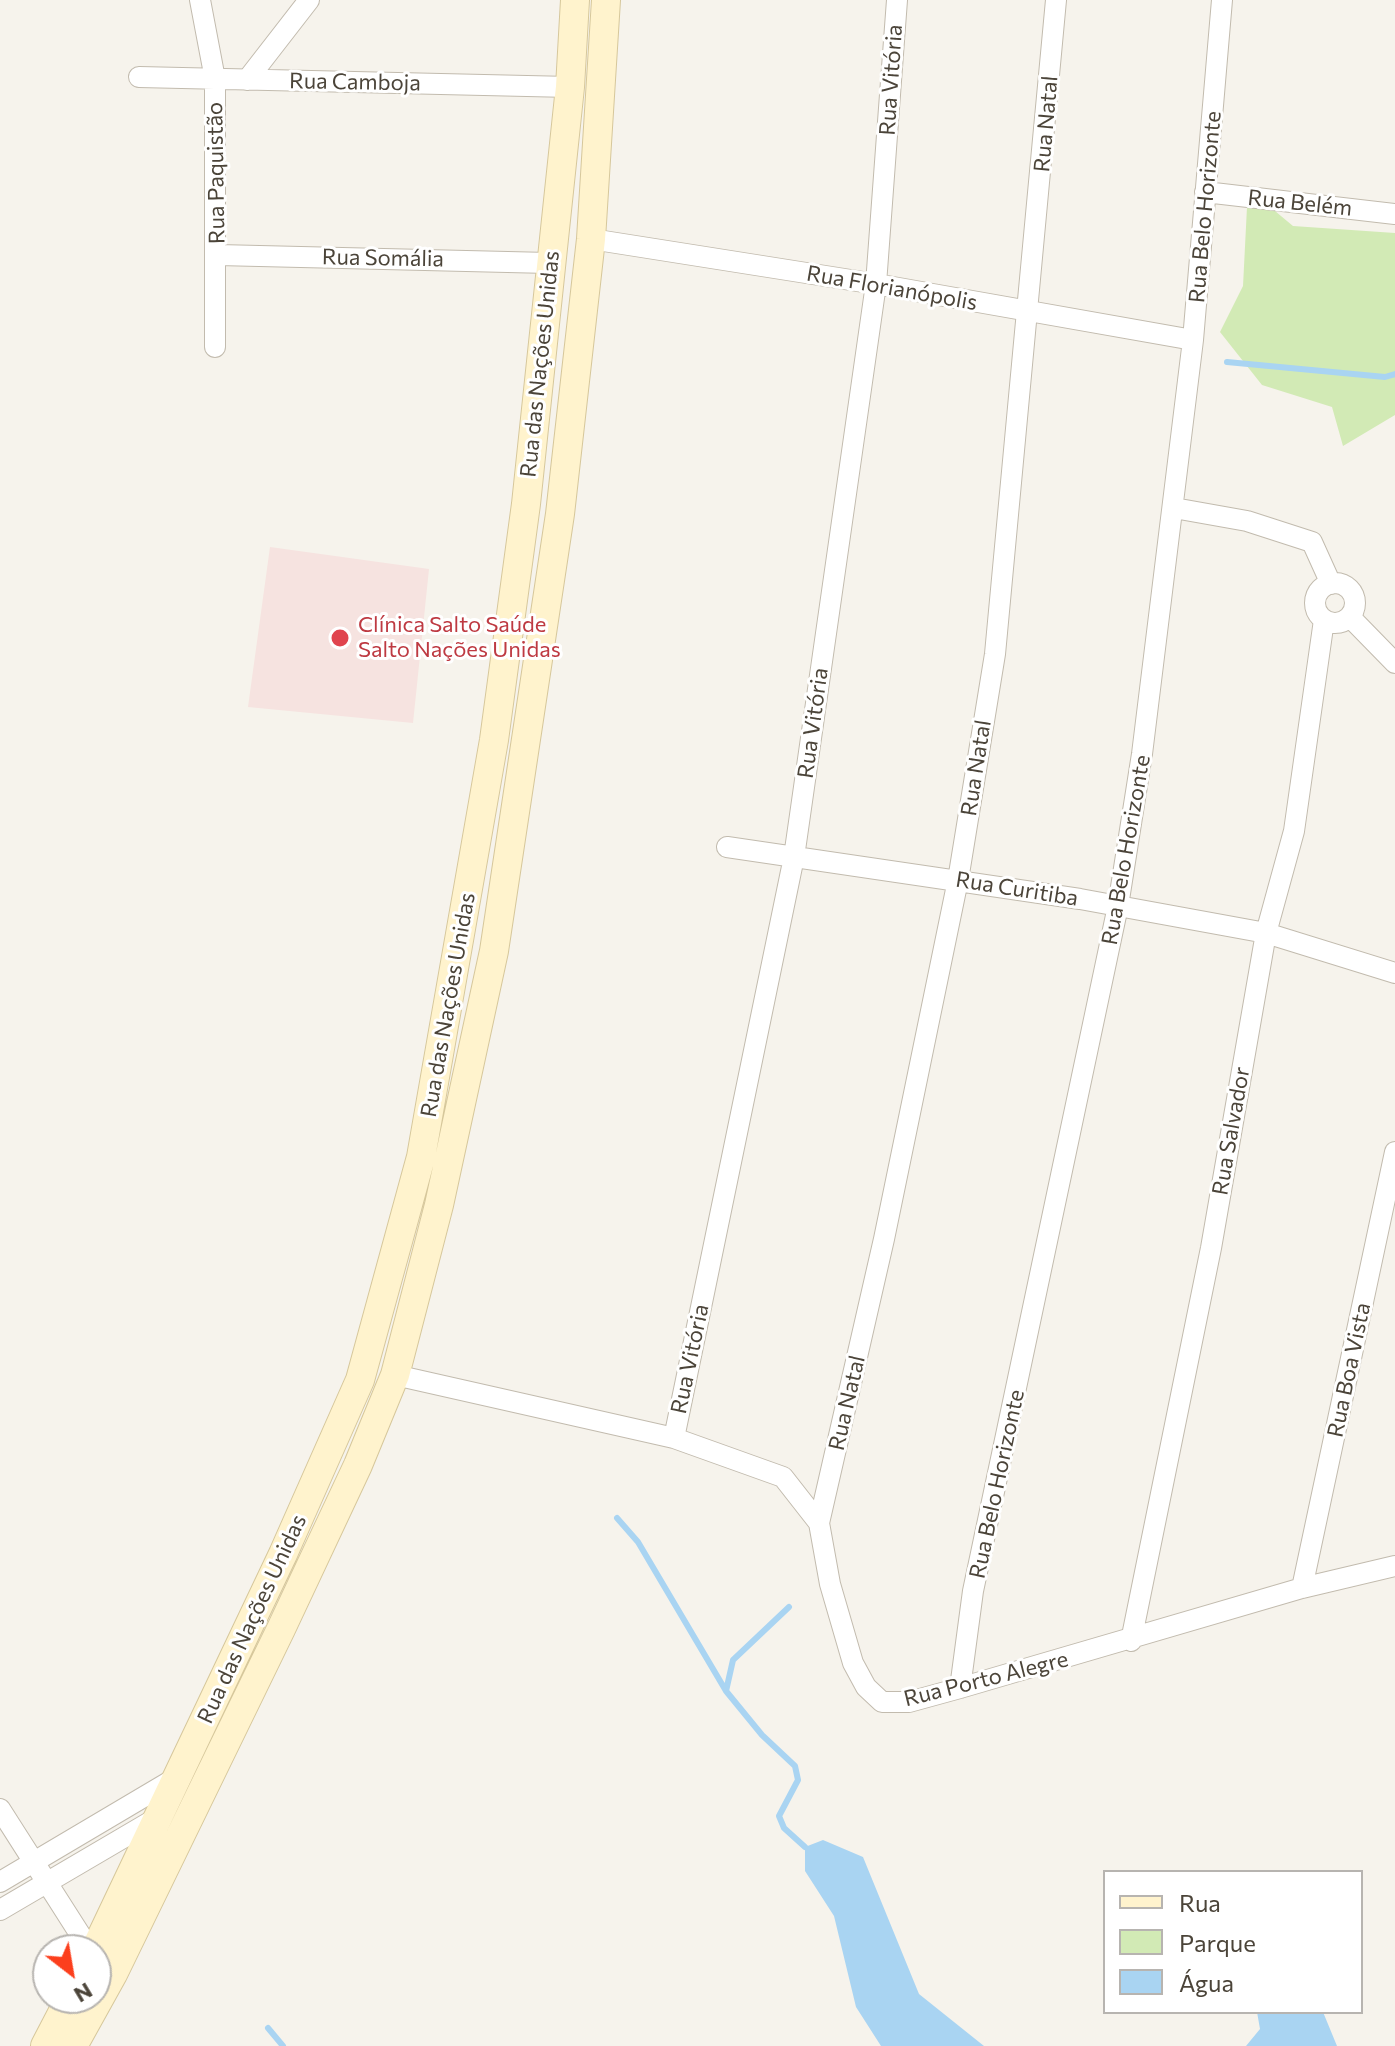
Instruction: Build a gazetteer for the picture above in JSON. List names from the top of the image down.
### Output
{
  "streets": {
    "main road": ["Rua das Nações Unidas"],
    "street": [
      "Rua Vitória",
      "Rua Camboja",
      "Rua Natal",
      "Rua Paquistão",
      "Rua Belém",
      "Rua Belo Horizonte",
      "Rua Somália",
      "Rua Florianópolis",
      "Rua Curitiba",
      "Rua Salvador",
      "Rua Boa Vista",
      "Rua Porto Alegre"
    ]
  },
  "crossings": [
    ["Rua Vitória", "Rua Florianópolis"],
    ["Rua Vitória", "Rua Curitiba"],
    ["Rua Vitória", "Rua Porto Alegre"],
    ["Rua Camboja", "Rua Paquistão"],
    ["Rua Camboja", "Rua das Nações Unidas"],
    ["Rua Natal", "Rua Florianópolis"],
    ["Rua Natal", "Rua Curitiba"],
    ["Rua Natal", "Rua Porto Alegre"],
    ["Rua Paquistão", "Rua Somália"],
    ["Rua Belém", "Rua Belo Horizonte"],
    ["Rua Belo Horizonte", "Rua Florianópolis"],
    ["Rua Belo Horizonte", "Rua Curitiba"],
    ["Rua Belo Horizonte", "Rua Porto Alegre"],
    ["Rua Somália", "Rua das Nações Unidas"],
    ["Rua Florianópolis", "Rua das Nações Unidas"],
    ["Rua das Nações Unidas", "Rua Porto Alegre"],
    ["Rua Curitiba", "Rua Salvador"],
    ["Rua Salvador", "Rua Porto Alegre"],
    ["Rua Boa Vista", "Rua Porto Alegre"]
  ],
  "places": ["Clínica Salto Saúde Salto Nações Unidas"],
  "legend": ["Rua", "Parque", "Água"],
  "north": "bottom right"
}
